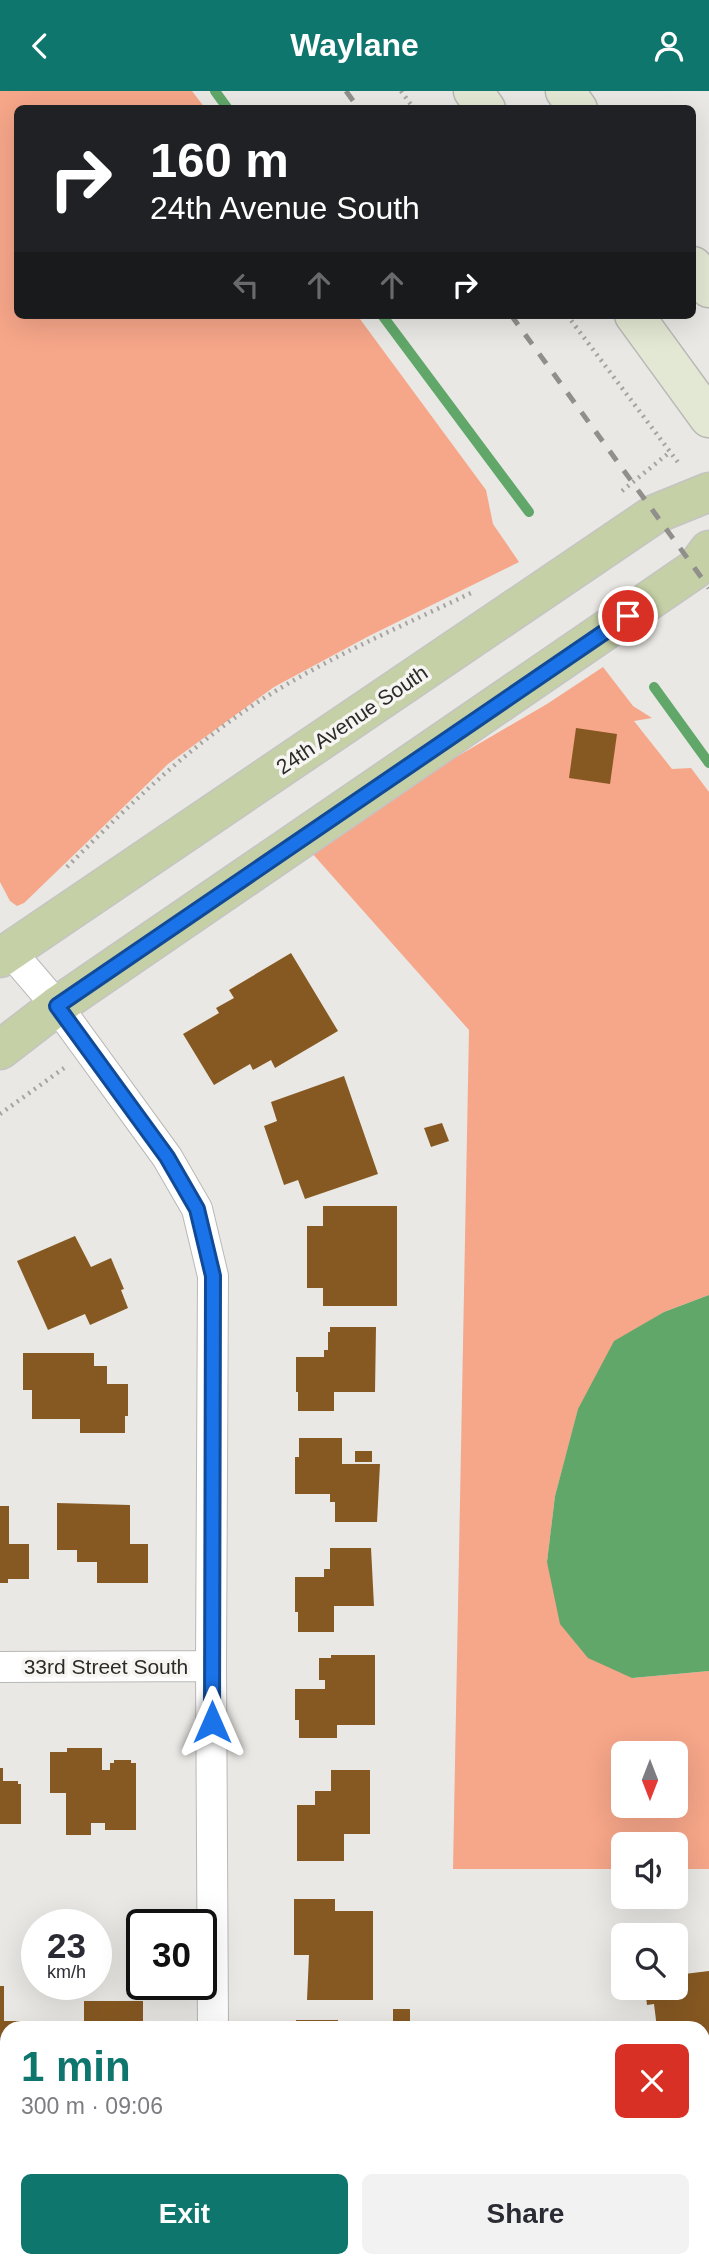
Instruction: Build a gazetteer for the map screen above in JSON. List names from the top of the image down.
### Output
{
  "streets": {
    "main road": ["24th Avenue South"],
    "street": ["33rd Street South"]
  },
  "crossings": [
    ["24th Avenue South", "33rd Street South"]
  ],
  "north": "bottom",
  "page": {
    "header": "Waylane",
    "turn": ["160 m", "24th Avenue South"],
    "speed": "23 km/h",
    "limit": "30",
    "heading": ["1 min", "300 m · 09:06"],
    "buttons": ["Exit", "Share"]
  }
}
